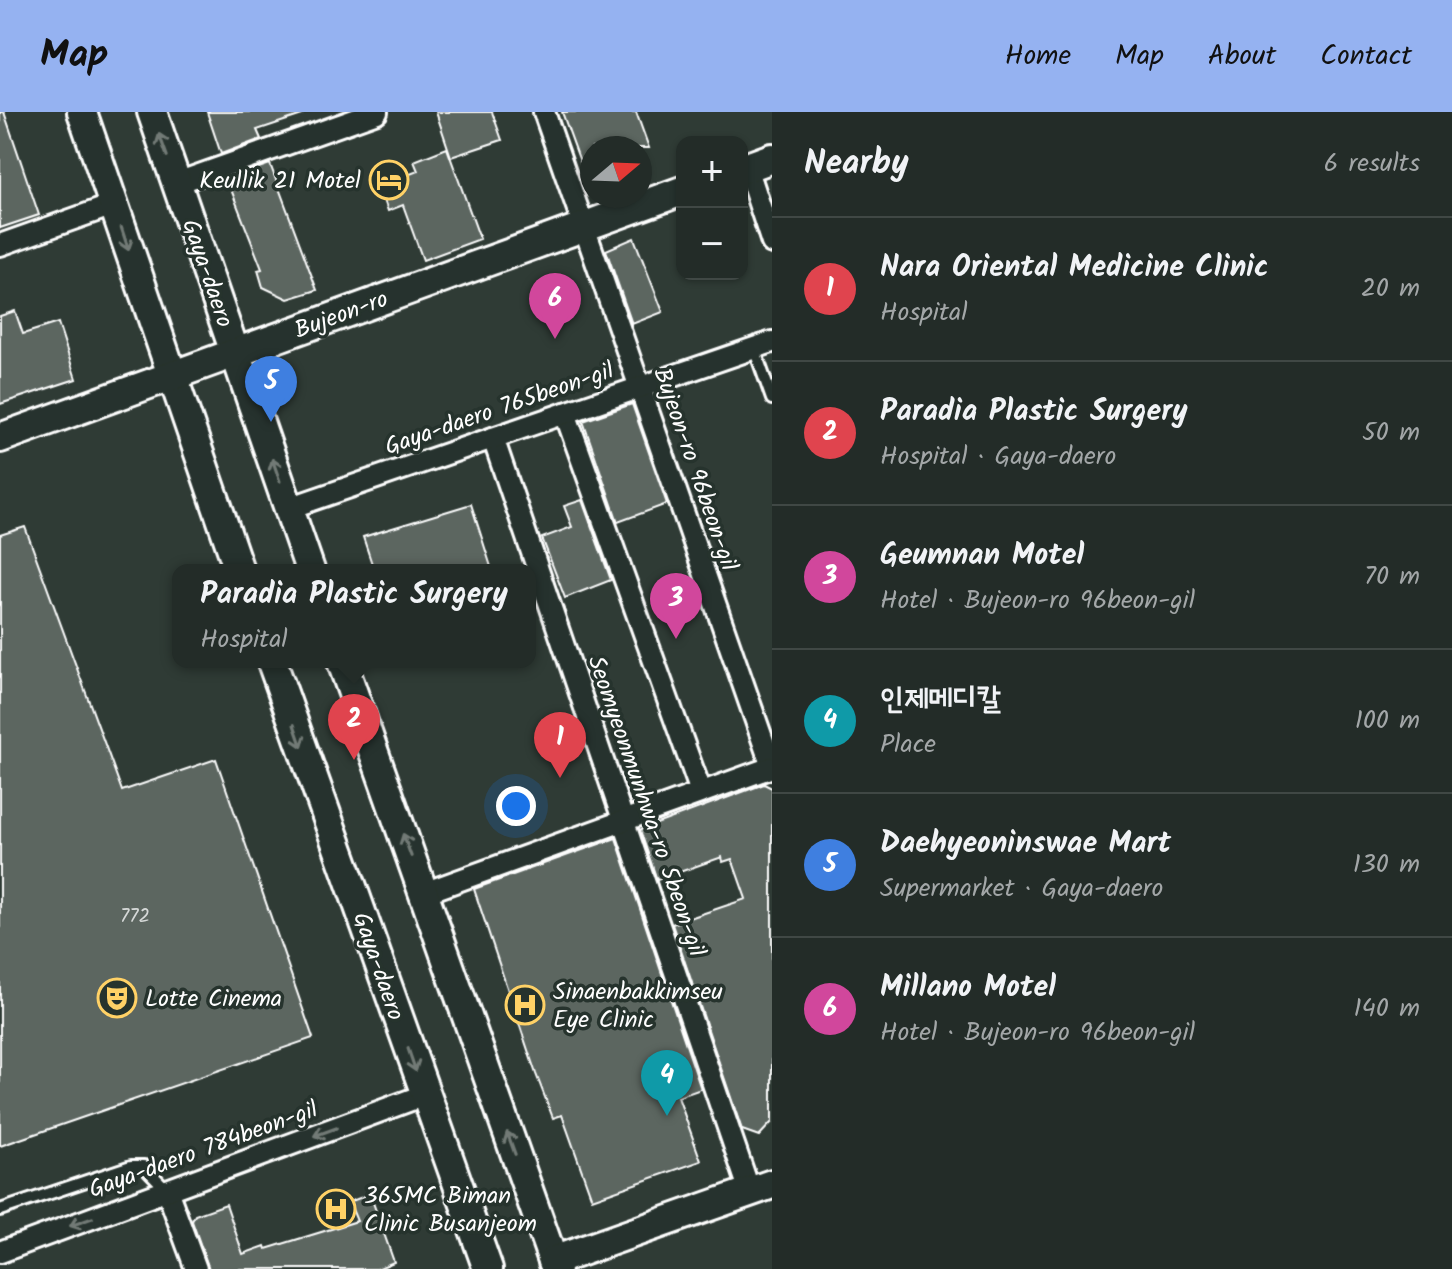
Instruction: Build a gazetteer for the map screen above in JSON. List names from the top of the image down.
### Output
{
  "streets": {
    "main road": ["Gaya-daero", "Bujeon-ro"],
    "street": [
      "Gaya-daero 765beon-gil",
      "Bujeon-ro 96beon-gil",
      "Seomyeonmunhwa-ro 5beon-gil",
      "Gaya-daero 784beon-gil"
    ]
  },
  "crossings": [
    ["Gaya-daero", "Bujeon-ro"],
    ["Gaya-daero", "Gaya-daero 765beon-gil"],
    ["Gaya-daero", "Gaya-daero 784beon-gil"],
    ["Bujeon-ro", "Bujeon-ro 96beon-gil"],
    ["Gaya-daero 765beon-gil", "Bujeon-ro 96beon-gil"],
    ["Gaya-daero 765beon-gil", "Seomyeonmunhwa-ro 5beon-gil"],
    ["Bujeon-ro 96beon-gil", "Seomyeonmunhwa-ro 5beon-gil"]
  ],
  "one_way": ["Gaya-daero 784beon-gil"],
  "places": {
    "hotel": ["Keullik 21 Motel"],
    "theatre": ["Lotte Cinema"],
    "hospital": ["Sinaenbakkimseu Eye Clinic", "365MC Biman Clinic Busanjeom"]
  },
  "house_numbers": ["772"],
  "north": "right",
  "page": {
    "header": "Map",
    "nav": [
      "Home",
      "Map",
      "About",
      "Contact"
    ],
    "heading": ["Nearby", "6 results"],
    "map_buttons": ["+", "−"],
    "list": [
      {
        "mark": "1",
        "name": "Nara Oriental Medicine Clinic",
        "note": "Hospital",
        "value": "20 m"
      },
      {
        "mark": "2",
        "name": "Paradia Plastic Surgery",
        "note": "Hospital · Gaya-daero",
        "value": "50 m"
      },
      {
        "mark": "3",
        "name": "Geumnan Motel",
        "note": "Hotel · Bujeon-ro 96beon-gil",
        "value": "70 m"
      },
      {
        "mark": "4",
        "name": "인제메디칼",
        "note": "Place",
        "value": "100 m"
      },
      {
        "mark": "5",
        "name": "Daehyeoninswae Mart",
        "note": "Supermarket · Gaya-daero",
        "value": "130 m"
      },
      {
        "mark": "6",
        "name": "Millano Motel",
        "note": "Hotel · Bujeon-ro 96beon-gil",
        "value": "140 m"
      }
    ],
    "pins": [
      "6",
      "5",
      "3",
      "2",
      "1",
      "4"
    ],
    "popup": ["Paradia Plastic Surgery", "Hospital"]
  }
}
